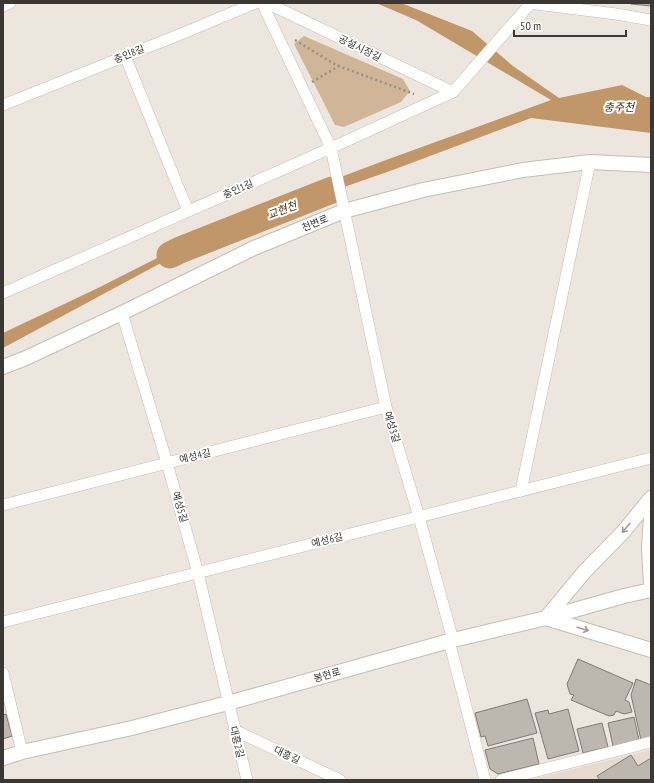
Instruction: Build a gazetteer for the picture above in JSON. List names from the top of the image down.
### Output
{
  "streets": {
    "street": [
      "공설시장길",
      "충인8길",
      "충인1길",
      "천변로",
      "예성3길",
      "예성4길",
      "예성5길",
      "예성6길",
      "봉현로",
      "대흥2길",
      "대흥길"
    ]
  },
  "crossings": [
    ["공설시장길", "충인1길"],
    ["충인1길", "예성3길"],
    ["천변로", "예성3길"],
    ["천변로", "예성5길"],
    ["예성3길", "예성4길"],
    ["예성3길", "예성6길"],
    ["예성3길", "봉현로"],
    ["예성4길", "예성5길"],
    ["예성5길", "예성6길"],
    ["예성5길", "봉현로"],
    ["예성5길", "대흥2길"],
    ["봉현로", "대흥2길"],
    ["대흥2길", "대흥길"]
  ],
  "water": ["충주천", "교현천"],
  "scale_bar": "50 m"
}
